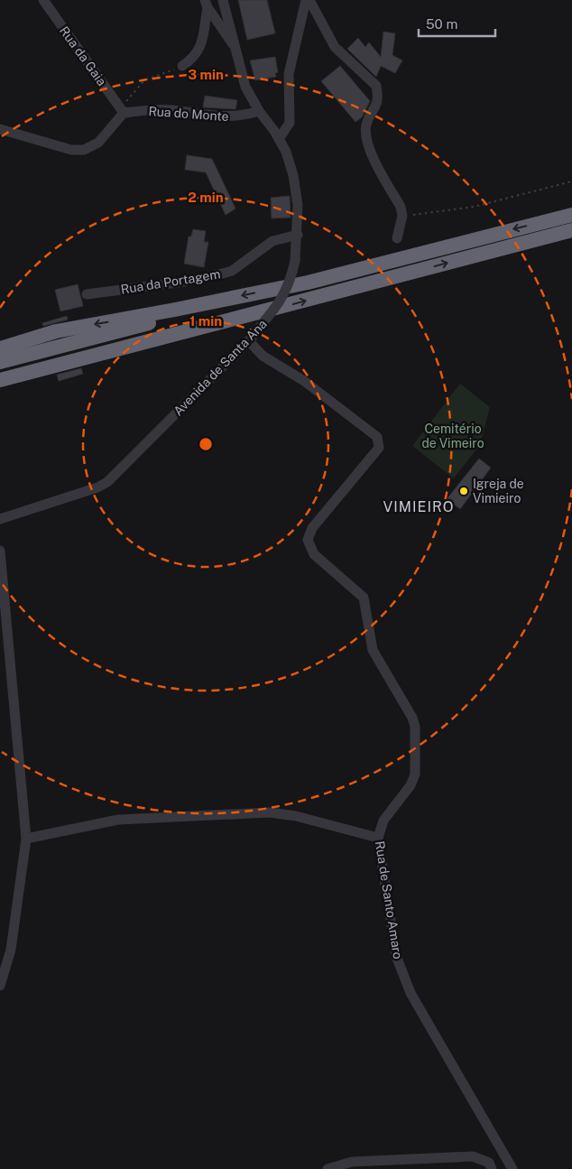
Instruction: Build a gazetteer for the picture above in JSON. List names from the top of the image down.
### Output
{
  "streets": {
    "street": [
      "Rua da Gaia",
      "Rua do Monte",
      "Rua da Portagem",
      "Avenida de Santa Ana",
      "Rua de Santo Amaro"
    ]
  },
  "crossings": [
    ["Rua da Gaia", "Rua do Monte"],
    ["Rua do Monte", "Avenida de Santa Ana"],
    ["Rua da Portagem", "Avenida de Santa Ana"],
    ["Avenida de Santa Ana", "Rua de Santo Amaro"]
  ],
  "districts": ["VIMIEIRO"],
  "parks": ["Cemitério de Vimeiro"],
  "places": ["Igreja de Vimieiro"],
  "scale_bar": "50 m",
  "rings": ["3 min", "2 min", "1 min"]
}
